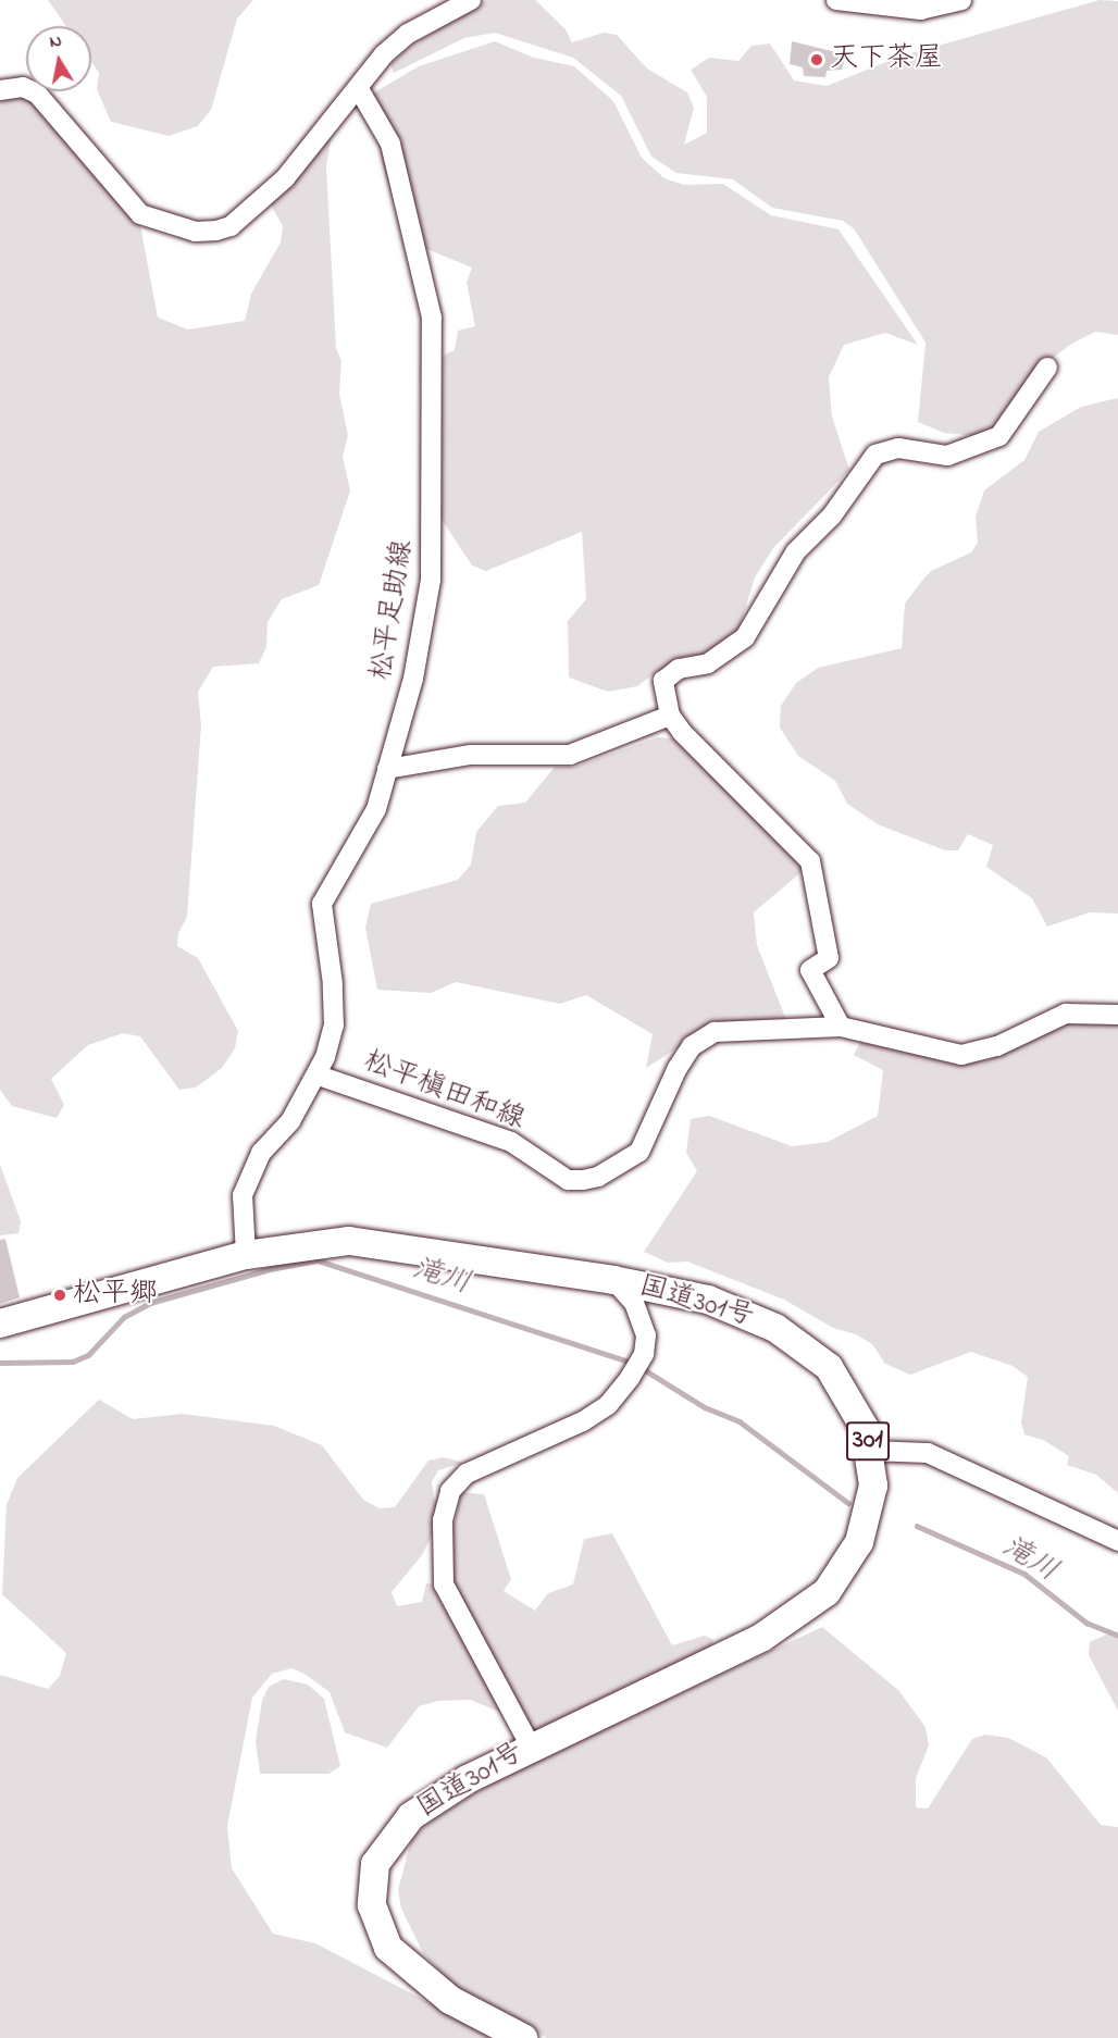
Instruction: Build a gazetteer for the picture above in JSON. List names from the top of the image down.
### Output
{
  "streets": {
    "highway": ["国道301号", "301"],
    "street": ["松平足助線", "松平槇田和線"]
  },
  "crossings": [
    ["松平足助線", "松平槇田和線"],
    ["松平足助線", "国道301号"]
  ],
  "water": ["滝川"],
  "places": ["天下茶屋", "松平郷"],
  "north": "top"
}
